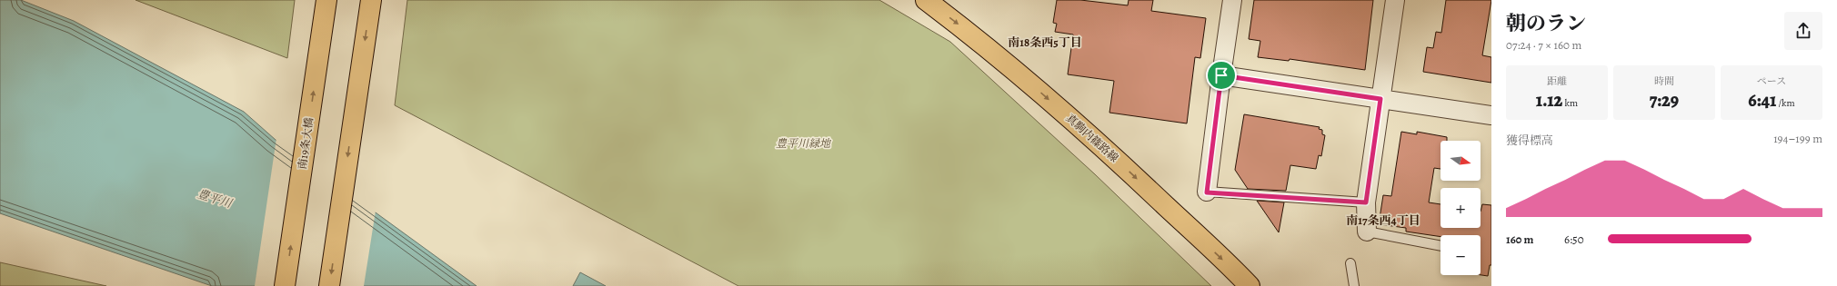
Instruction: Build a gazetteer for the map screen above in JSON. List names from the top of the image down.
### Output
{
  "streets": {
    "main road": ["真駒内篠路線", "南19条大橋"]
  },
  "one_way": ["真駒内篠路線"],
  "districts": ["南18条西5丁目", "南17条西4丁目"],
  "water": ["豊平川"],
  "parks": ["豊平川緑地"],
  "north": "right",
  "page": {
    "heading": ["朝のラン", "07:24 · 7 × 160 m"],
    "stats": [
      ["距離", "1.12 km"],
      ["時間", "7:29"],
      ["ペース", "6:41 /km"]
    ],
    "chart": ["獲得標高", "194–199 m"],
    "map_buttons": ["+", "−"],
    "list": [
      {
        "name": "160 m",
        "note": "6:50"
      }
    ]
  }
}
